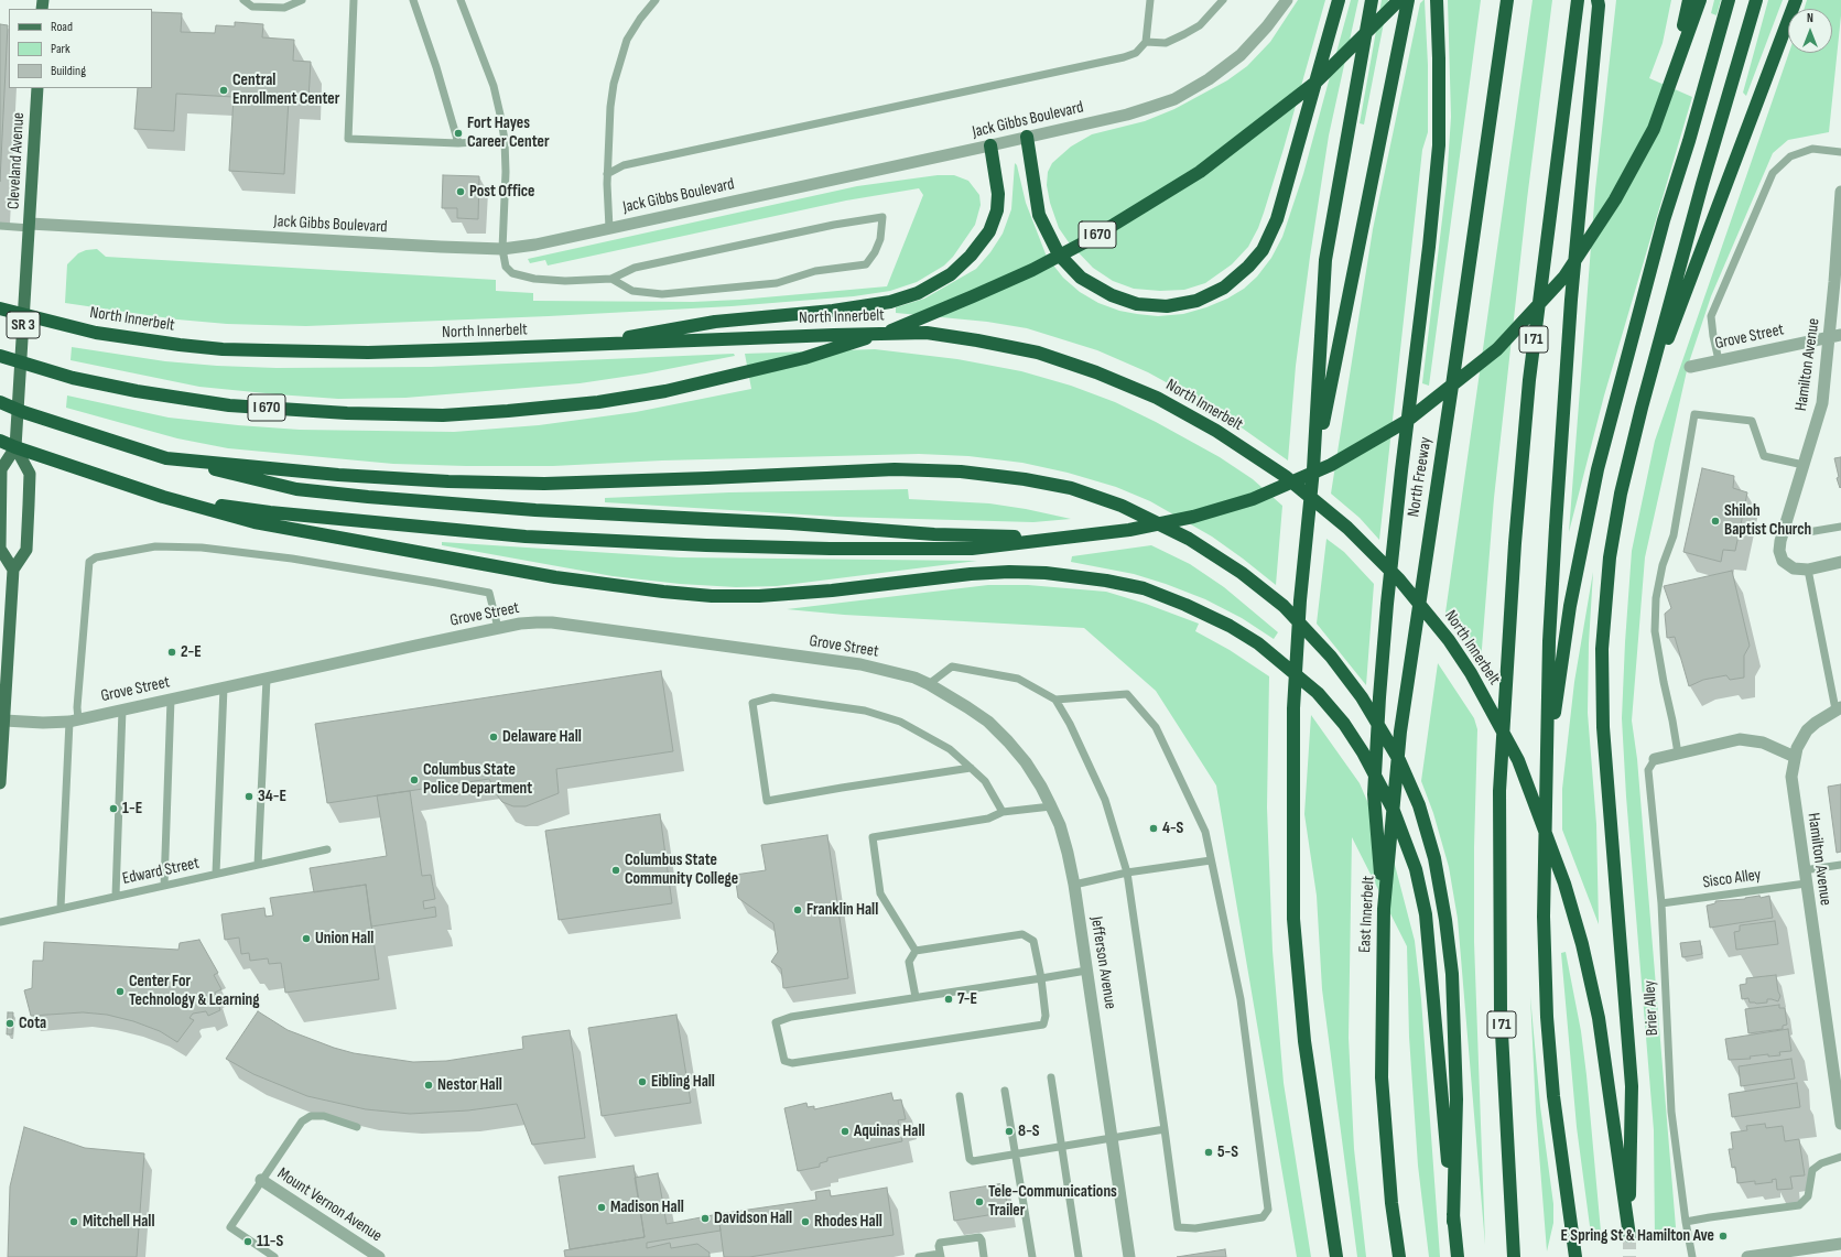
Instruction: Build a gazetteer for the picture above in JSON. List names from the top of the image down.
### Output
{
  "streets": {
    "highway": [
      "I 670",
      "North Innerbelt",
      "I 71",
      "North Freeway",
      "East Innerbelt"
    ],
    "main road": ["Cleveland Avenue", "SR 3"],
    "street": [
      "Jack Gibbs Boulevard",
      "Grove Street",
      "Hamilton Avenue",
      "Jefferson Avenue",
      "Mount Vernon Avenue"
    ],
    "lane": ["Edward Street", "Sisco Alley", "Brier Alley"]
  },
  "crossings": [
    ["Jack Gibbs Boulevard", "Cleveland Avenue"],
    ["Grove Street", "Hamilton Avenue"],
    ["Grove Street", "Jefferson Avenue"],
    ["Hamilton Avenue", "Sisco Alley"],
    ["North Freeway", "East Innerbelt"],
    ["Sisco Alley", "Brier Alley"]
  ],
  "places": [
    "Central Enrollment Center",
    "Fort Hayes Career Center",
    "Post Office",
    "Shiloh Baptist Church",
    "2-E",
    "Delaware Hall",
    "Columbus State Police Department",
    "34-E",
    "1-E",
    "4-S",
    "Columbus State Community College",
    "Franklin Hall",
    "Union Hall",
    "Center For Technology & Learning",
    "7-E",
    "Cota",
    "Eibling Hall",
    "Nestor Hall",
    "Aquinas Hall",
    "8-S",
    "5-S",
    "Tele-Communications Trailer",
    "Madison Hall",
    "Davidson Hall",
    "Mitchell Hall",
    "Rhodes Hall",
    "E Spring St & Hamilton Ave",
    "11-S"
  ],
  "legend": ["Road", "Park", "Building"],
  "north": "top"
}
